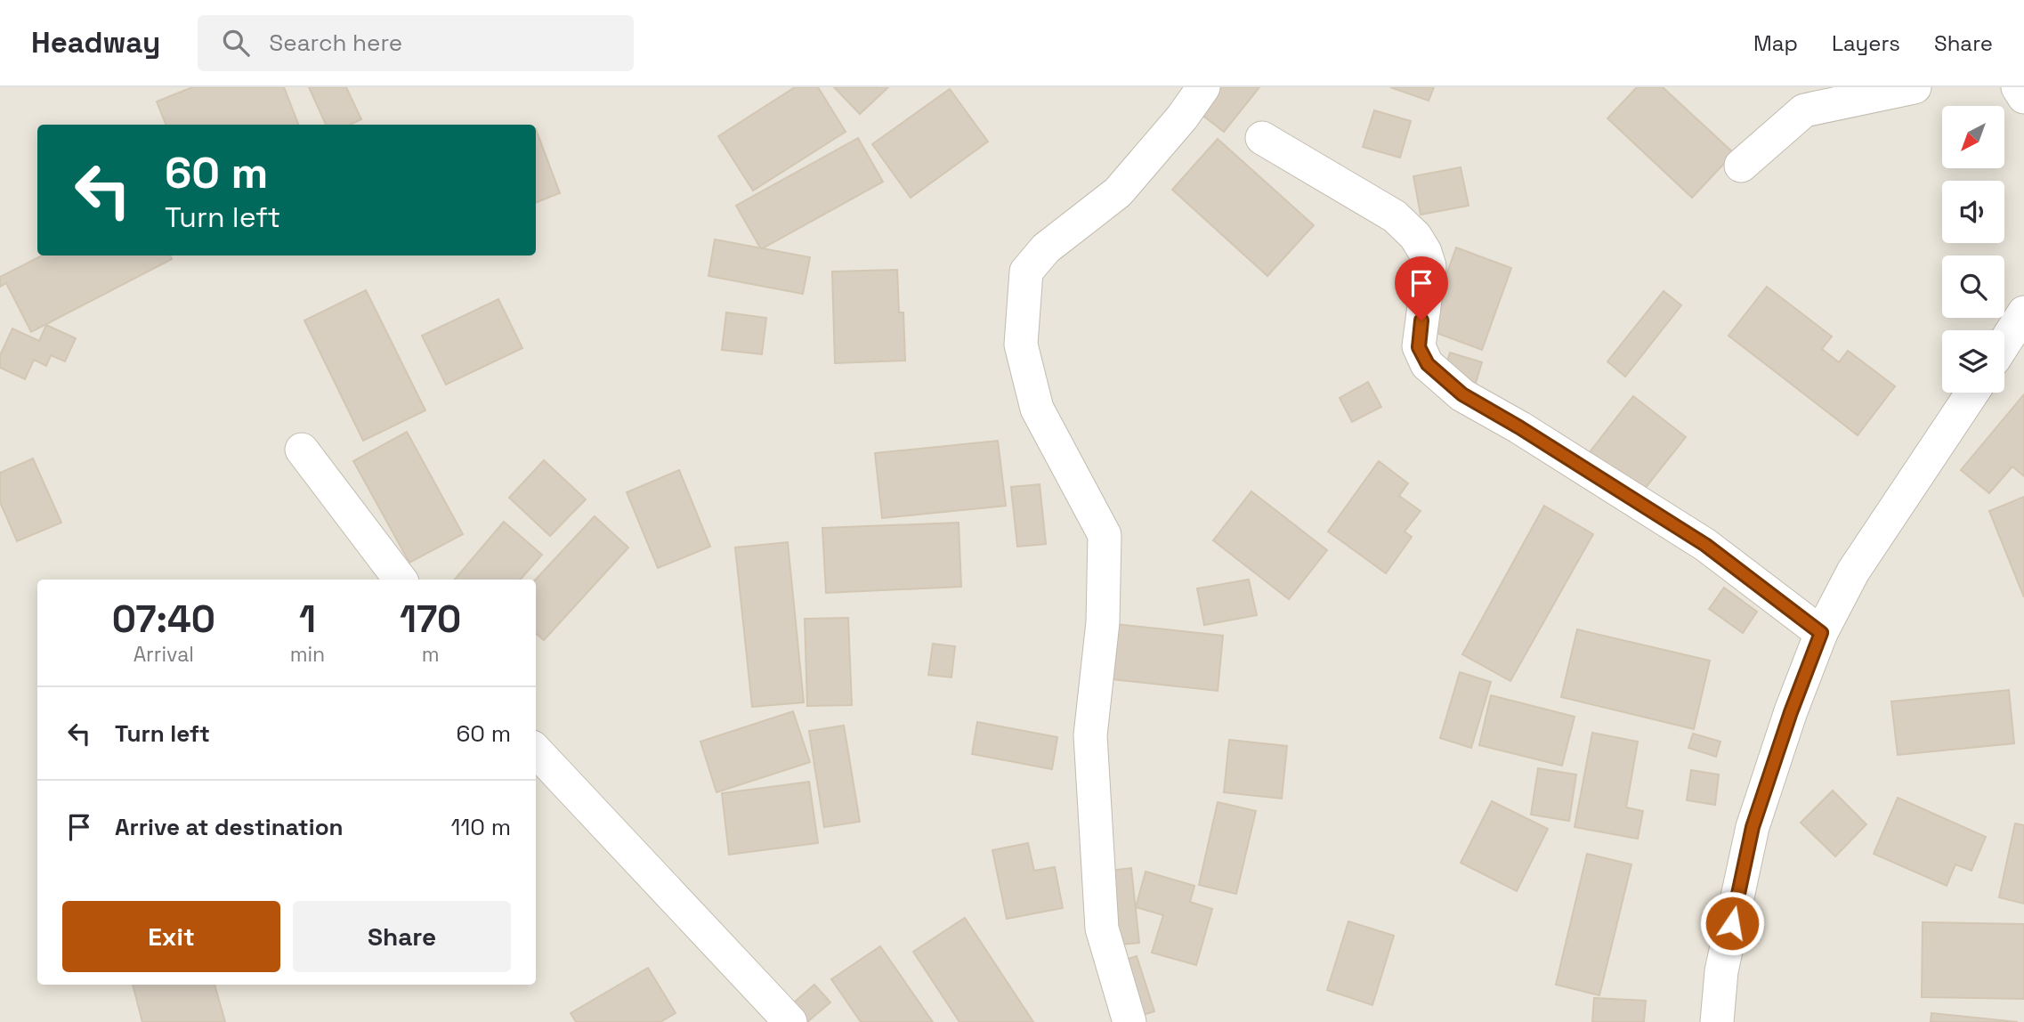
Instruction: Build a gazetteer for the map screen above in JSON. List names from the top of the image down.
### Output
{
  "north": "bottom left",
  "page": {
    "header": "Headway",
    "search": "Search here",
    "nav": ["Map", "Layers", "Share"],
    "turn": ["60 m", "Turn left"],
    "eta": [
      "07:40",
      "Arrival",
      "1",
      "min",
      "170",
      "m"
    ],
    "list": [
      {
        "name": "Turn left",
        "value": "60 m"
      },
      {
        "name": "Arrive at destination",
        "value": "110 m"
      }
    ],
    "buttons": ["Exit", "Share"]
  }
}
